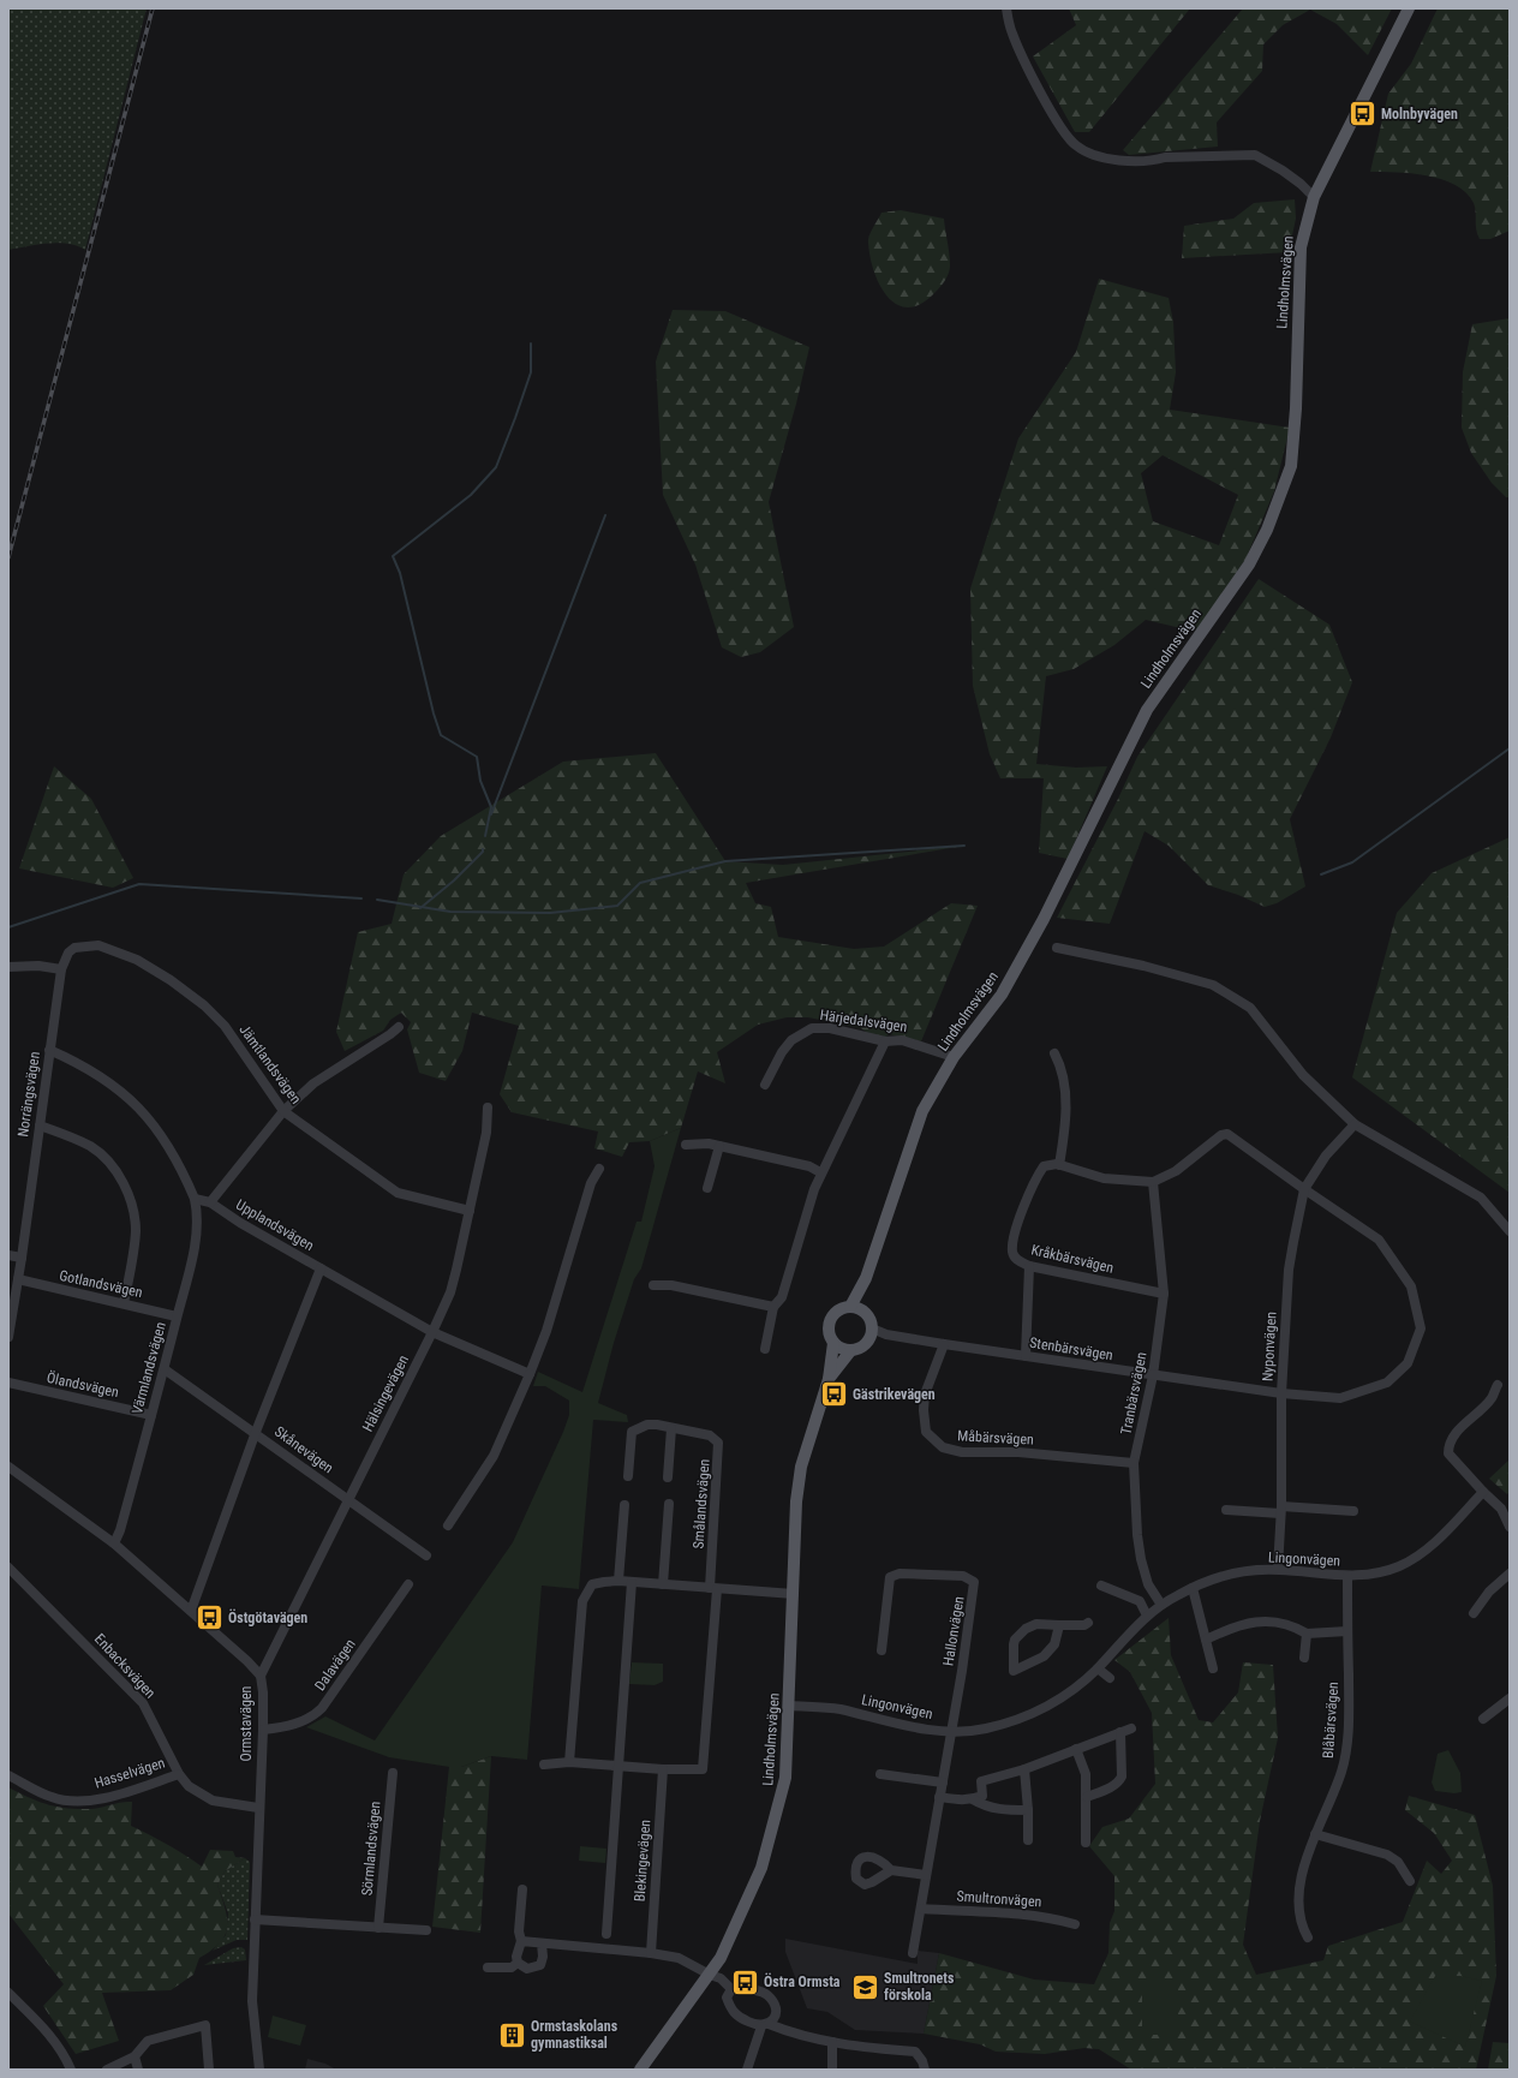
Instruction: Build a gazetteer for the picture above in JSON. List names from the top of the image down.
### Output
{
  "streets": {
    "main road": ["Lindholmsvägen"],
    "street": [
      "Härjedalsvägen",
      "Jämtlandsvägen",
      "Norrängsvägen",
      "Upplandsvägen",
      "Kråkbärsvägen",
      "Gotlandsvägen",
      "Nyponvägen",
      "Stenbärsvägen",
      "Värmlandsvägen",
      "Ölandsvägen",
      "Hälsingevägen",
      "Tranbärsvägen",
      "Måbärsvägen",
      "Skånevägen",
      "Smålandsvägen",
      "Lingonvägen",
      "Hallonvägen",
      "Dalavägen",
      "Enbacksvägen",
      "Blåbärsvägen",
      "Ormstavägen",
      "Hasselvägen",
      "Sörmlandsvägen",
      "Blekingevägen",
      "Smultronvägen"
    ]
  },
  "crossings": [
    ["Lindholmsvägen", "Härjedalsvägen"],
    ["Lindholmsvägen", "Stenbärsvägen"],
    ["Lindholmsvägen", "Lingonvägen"],
    ["Jämtlandsvägen", "Norrängsvägen"],
    ["Jämtlandsvägen", "Hälsingevägen"],
    ["Norrängsvägen", "Gotlandsvägen"],
    ["Upplandsvägen", "Värmlandsvägen"],
    ["Upplandsvägen", "Hälsingevägen"],
    ["Kråkbärsvägen", "Tranbärsvägen"],
    ["Gotlandsvägen", "Värmlandsvägen"],
    ["Nyponvägen", "Stenbärsvägen"],
    ["Nyponvägen", "Lingonvägen"],
    ["Stenbärsvägen", "Tranbärsvägen"],
    ["Stenbärsvägen", "Måbärsvägen"],
    ["Värmlandsvägen", "Ölandsvägen"],
    ["Värmlandsvägen", "Skånevägen"],
    ["Värmlandsvägen", "Ormstavägen"],
    ["Hälsingevägen", "Skånevägen"],
    ["Hälsingevägen", "Ormstavägen"],
    ["Tranbärsvägen", "Måbärsvägen"],
    ["Tranbärsvägen", "Lingonvägen"],
    ["Lingonvägen", "Hallonvägen"],
    ["Lingonvägen", "Blåbärsvägen"],
    ["Dalavägen", "Ormstavägen"],
    ["Enbacksvägen", "Ormstavägen"],
    ["Enbacksvägen", "Hasselvägen"]
  ],
  "places": {
    "bus stop": [
      "Molnbyvägen",
      "Gästrikevägen",
      "Östgötavägen",
      "Östra Ormsta"
    ],
    "school or university": ["Smultronets förskola"],
    "building": ["Ormstaskolans gymnastiksal"]
  }
}
